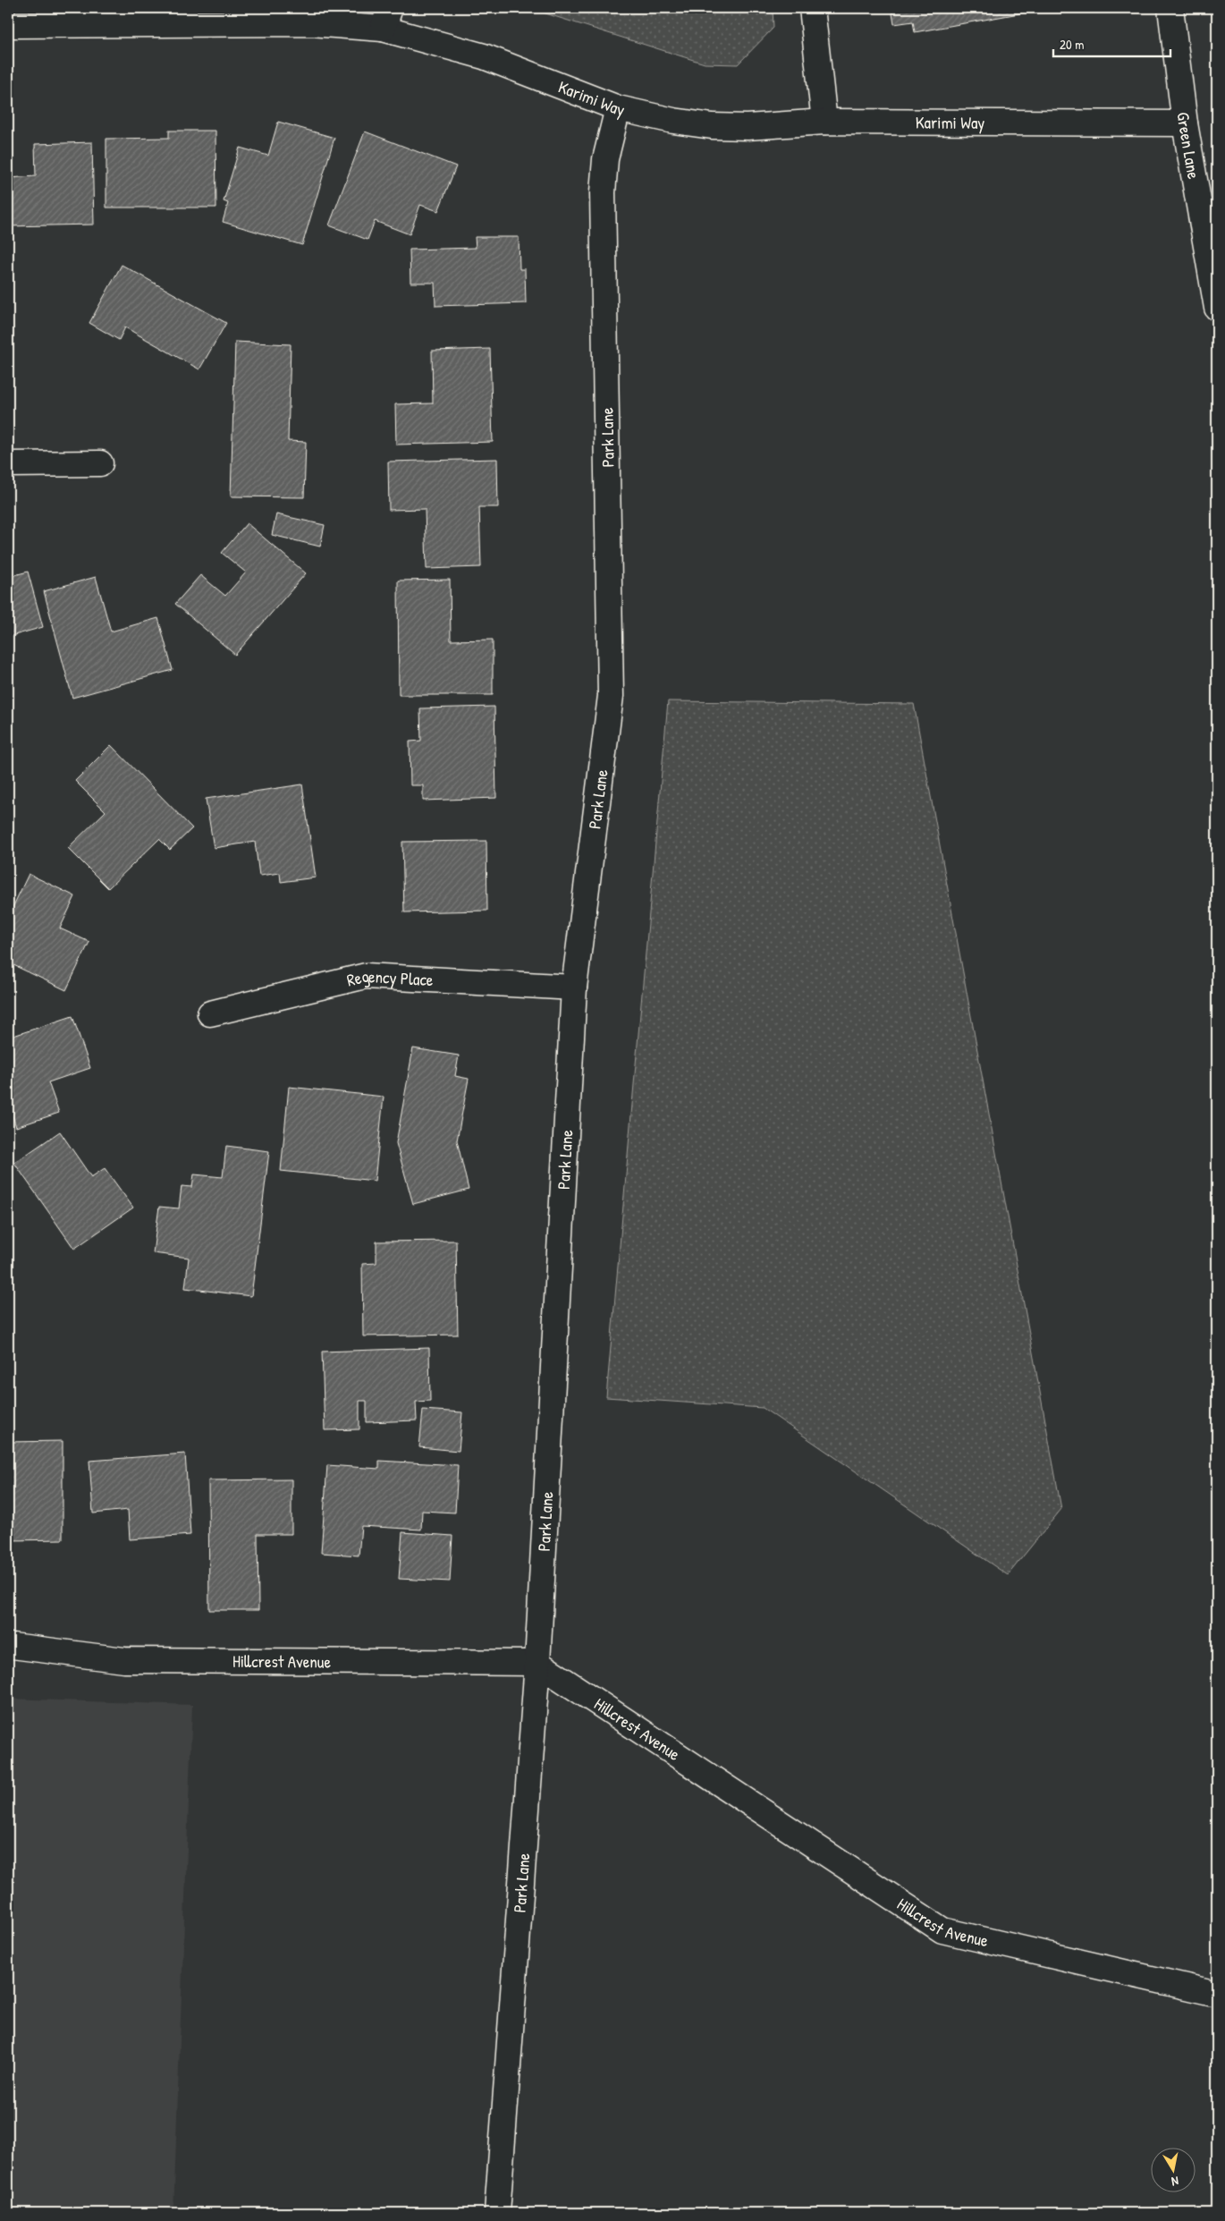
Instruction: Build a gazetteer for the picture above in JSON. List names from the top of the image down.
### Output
{
  "streets": {
    "street": [
      "Karimi Way",
      "Green Lane",
      "Park Lane",
      "Regency Place",
      "Hillcrest Avenue"
    ]
  },
  "crossings": [
    ["Karimi Way", "Green Lane"],
    ["Karimi Way", "Park Lane"],
    ["Park Lane", "Regency Place"],
    ["Park Lane", "Hillcrest Avenue"]
  ],
  "scale_bar": "20 m",
  "north": "bottom"
}
